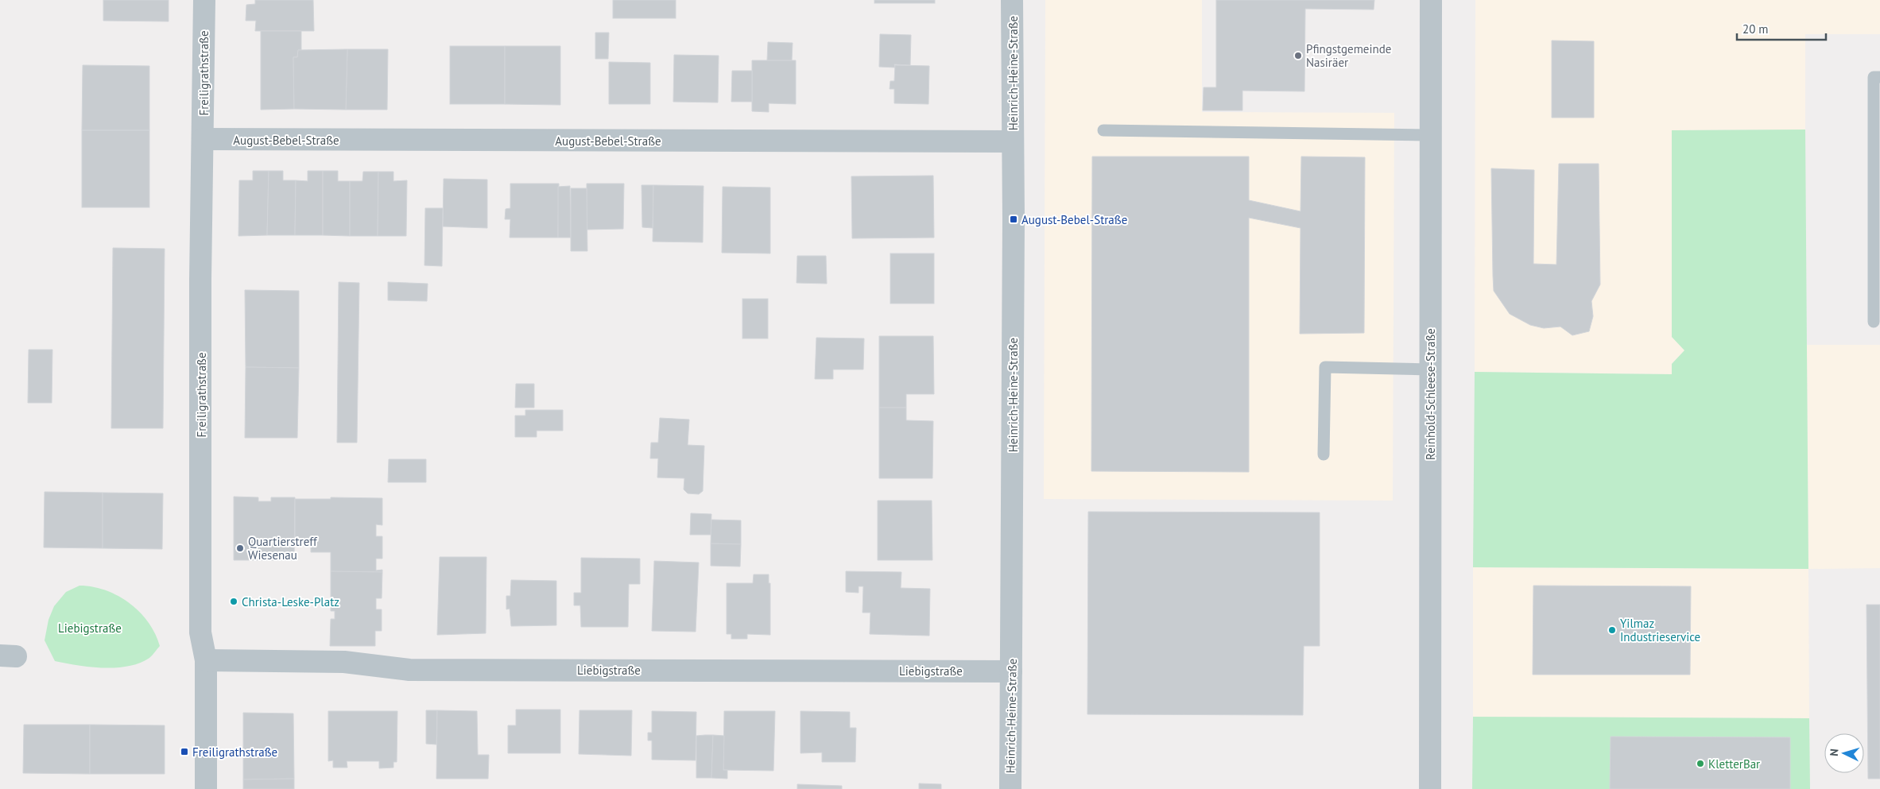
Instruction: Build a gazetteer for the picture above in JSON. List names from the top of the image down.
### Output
{
  "streets": {
    "street": [
      "Freiligrathstraße",
      "Heinrich-Heine-Straße",
      "August-Bebel-Straße",
      "Reinhold-Schleese-Straße",
      "Liebigstraße"
    ]
  },
  "crossings": [
    ["Freiligrathstraße", "August-Bebel-Straße"],
    ["Freiligrathstraße", "Liebigstraße"],
    ["Heinrich-Heine-Straße", "August-Bebel-Straße"],
    ["Heinrich-Heine-Straße", "Liebigstraße"]
  ],
  "parks": ["Liebigstraße"],
  "places": {
    "other": [
      "Pfingstgemeinde Nasiräer",
      "Quartierstreff Wiesenau",
      "Christa-Leske-Platz",
      "Yilmaz Industrieservice",
      "KletterBar"
    ],
    "transit": ["August-Bebel-Straße", "Freiligrathstraße"]
  },
  "scale_bar": "20 m",
  "north": "left"
}
